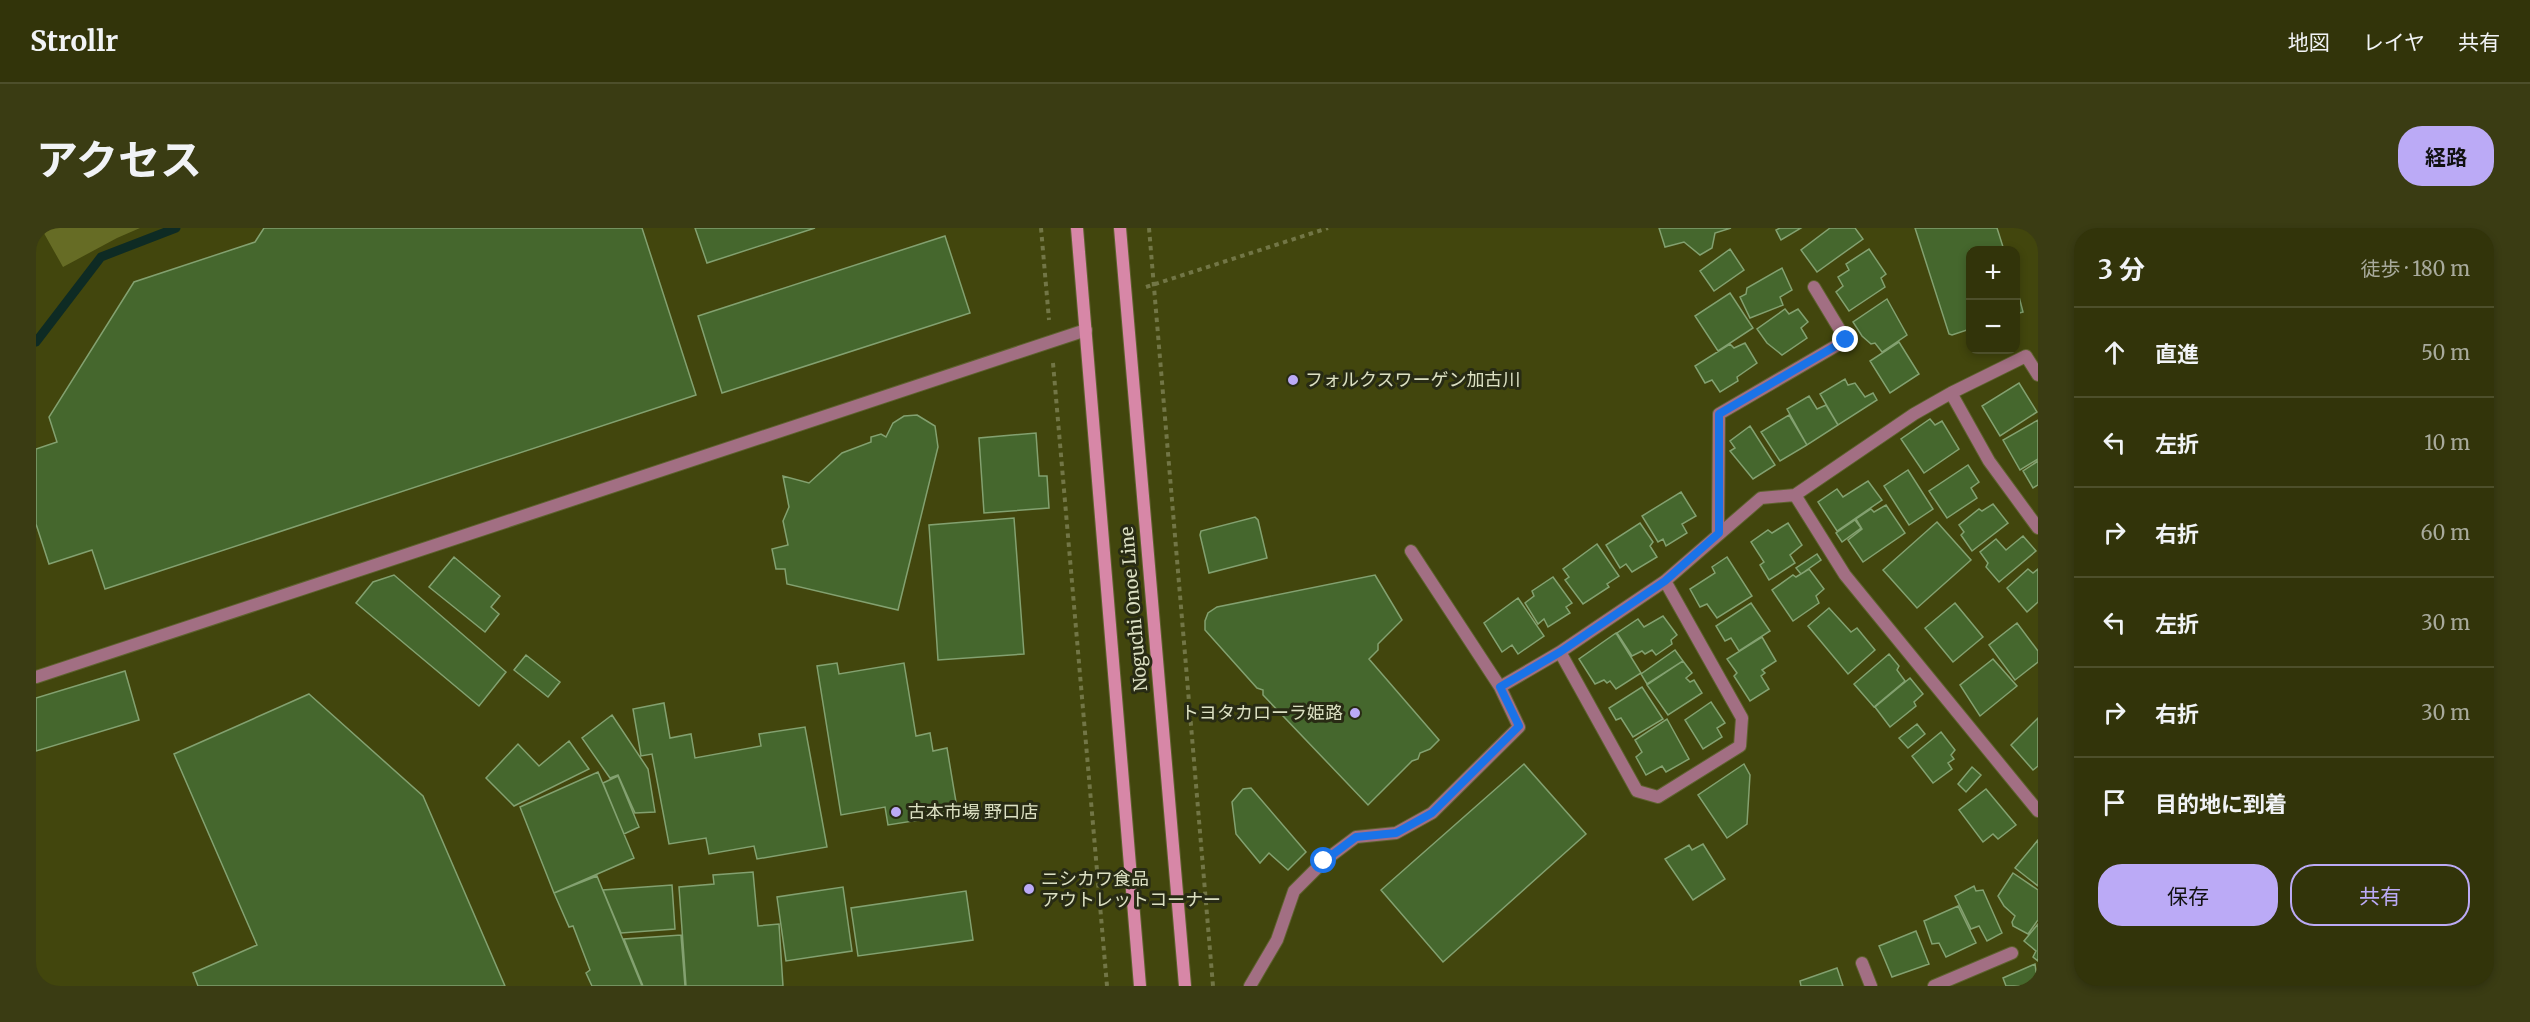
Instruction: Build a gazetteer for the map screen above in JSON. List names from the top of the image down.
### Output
{
  "streets": {
    "main road": ["Noguchi Onoe Line"]
  },
  "places": [
    "フォルクスワーゲン加古川",
    "トヨタカローラ姫路",
    "古本市場 野口店",
    "ニシカワ食品 アウトレットコーナー"
  ],
  "page": {
    "header": "Strollr",
    "nav": ["地図", "レイヤ", "共有"],
    "title": "アクセス",
    "buttons": [
      "経路",
      ["保存", "共有"]
    ],
    "heading": ["3 分", "徒歩 · 180 m"],
    "map_buttons": ["+", "−"],
    "list": [
      ["直進", "50 m"],
      ["左折", "10 m"],
      ["右折", "60 m"],
      ["左折", "30 m"],
      ["右折", "30 m"],
      "目的地に到着"
    ]
  }
}
